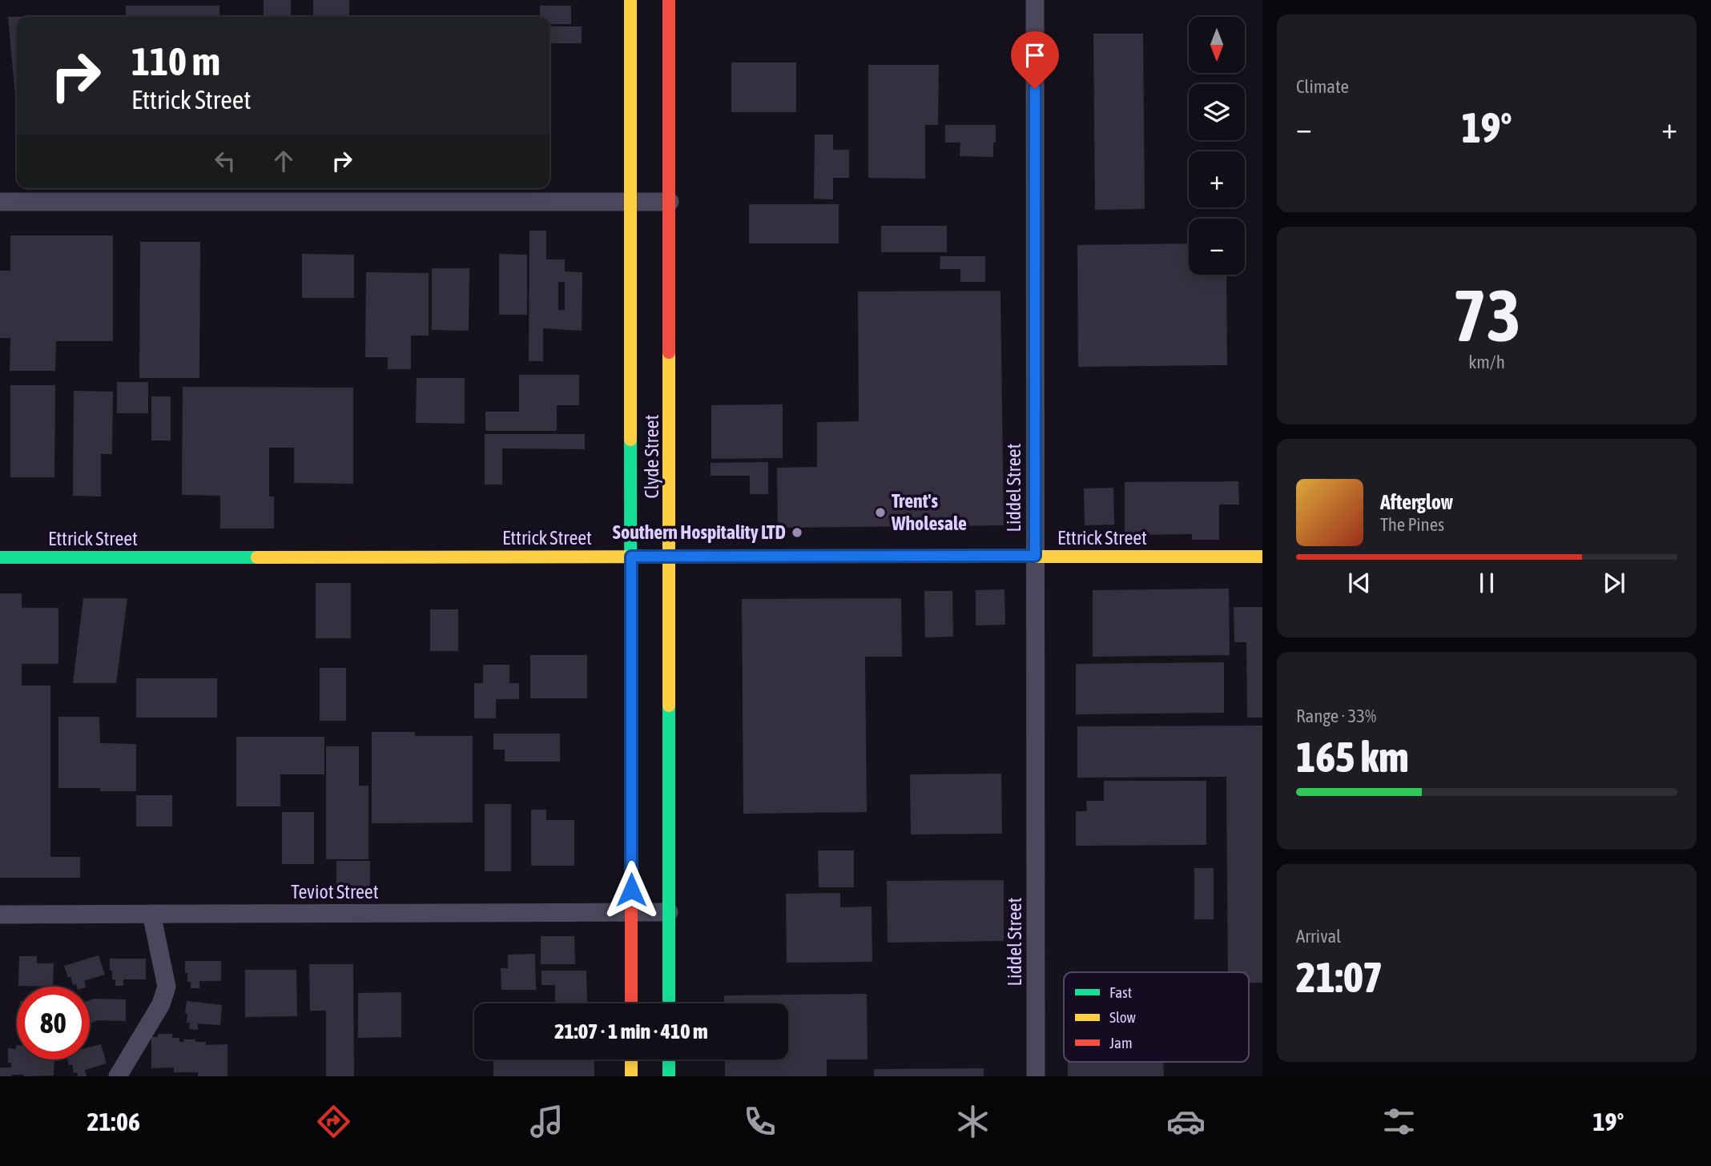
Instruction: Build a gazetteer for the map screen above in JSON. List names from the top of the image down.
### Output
{
  "streets": {
    "main road": ["Clyde Street", "Ettrick Street"],
    "street": ["Liddel Street", "Teviot Street"]
  },
  "crossings": [
    ["Clyde Street", "Ettrick Street"],
    ["Clyde Street", "Teviot Street"],
    ["Liddel Street", "Ettrick Street"]
  ],
  "places": ["Trent's Wholesale", "Southern Hospitality LTD"],
  "legend": ["Fast", "Slow", "Jam"],
  "north": "bottom",
  "page": {
    "tile": [
      "Climate",
      ["73", "km/h"],
      ["Range · 33%", "165 km"],
      ["Arrival", "21:07"]
    ],
    "map_buttons": ["+", "−"],
    "turn": ["110 m", "Ettrick Street"],
    "heat": ["−", "19°", "+"],
    "song": ["Afterglow", "The Pines"],
    "limit": "80",
    "trip": "21:07 · 1 min · 410 m",
    "tabs": ["21:06", "19°"]
  }
}
